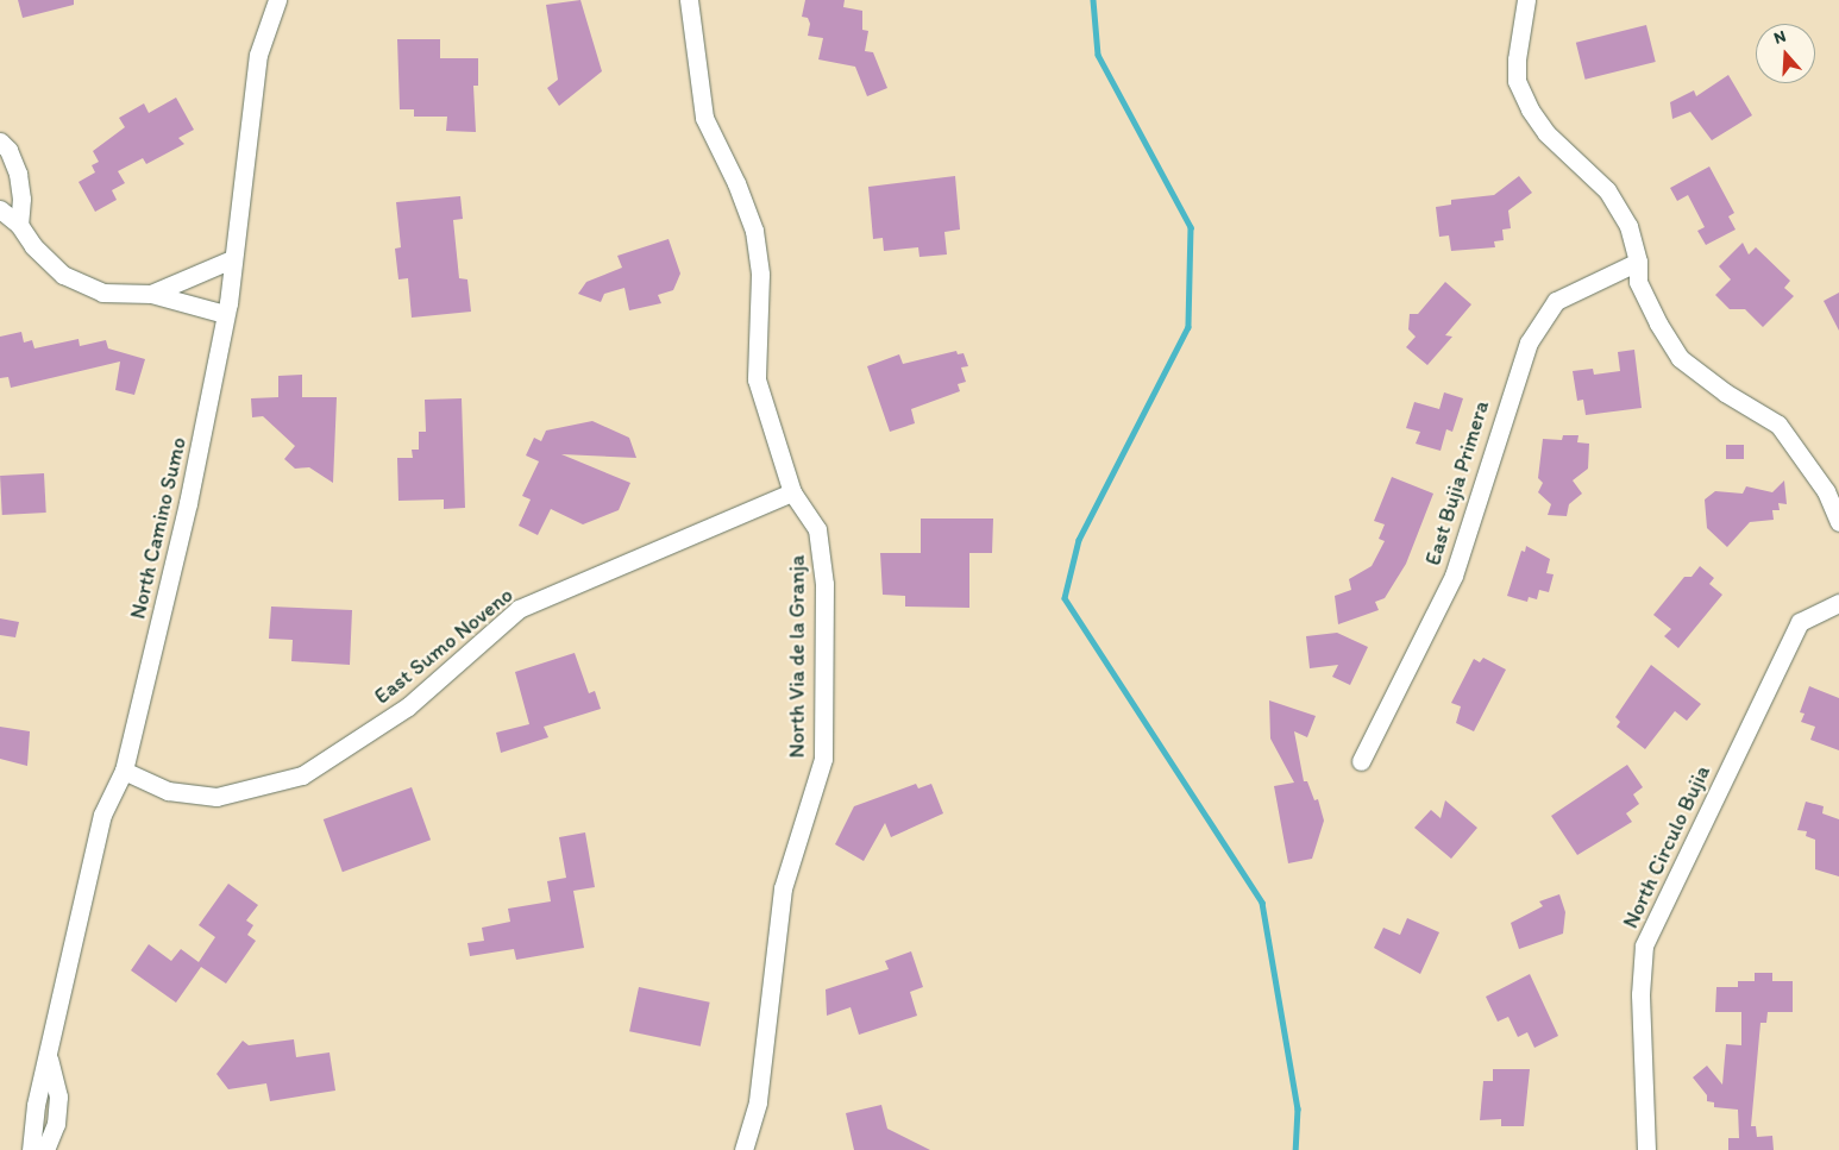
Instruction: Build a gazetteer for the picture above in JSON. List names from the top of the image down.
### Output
{
  "streets": {
    "street": [
      "East Bujia Primera",
      "North Camino Sumo",
      "East Sumo Noveno",
      "North Via de la Granja",
      "North Circulo Bujia"
    ]
  },
  "crossings": [
    ["North Camino Sumo", "East Sumo Noveno"],
    ["East Sumo Noveno", "North Via de la Granja"]
  ],
  "north": "top"
}
